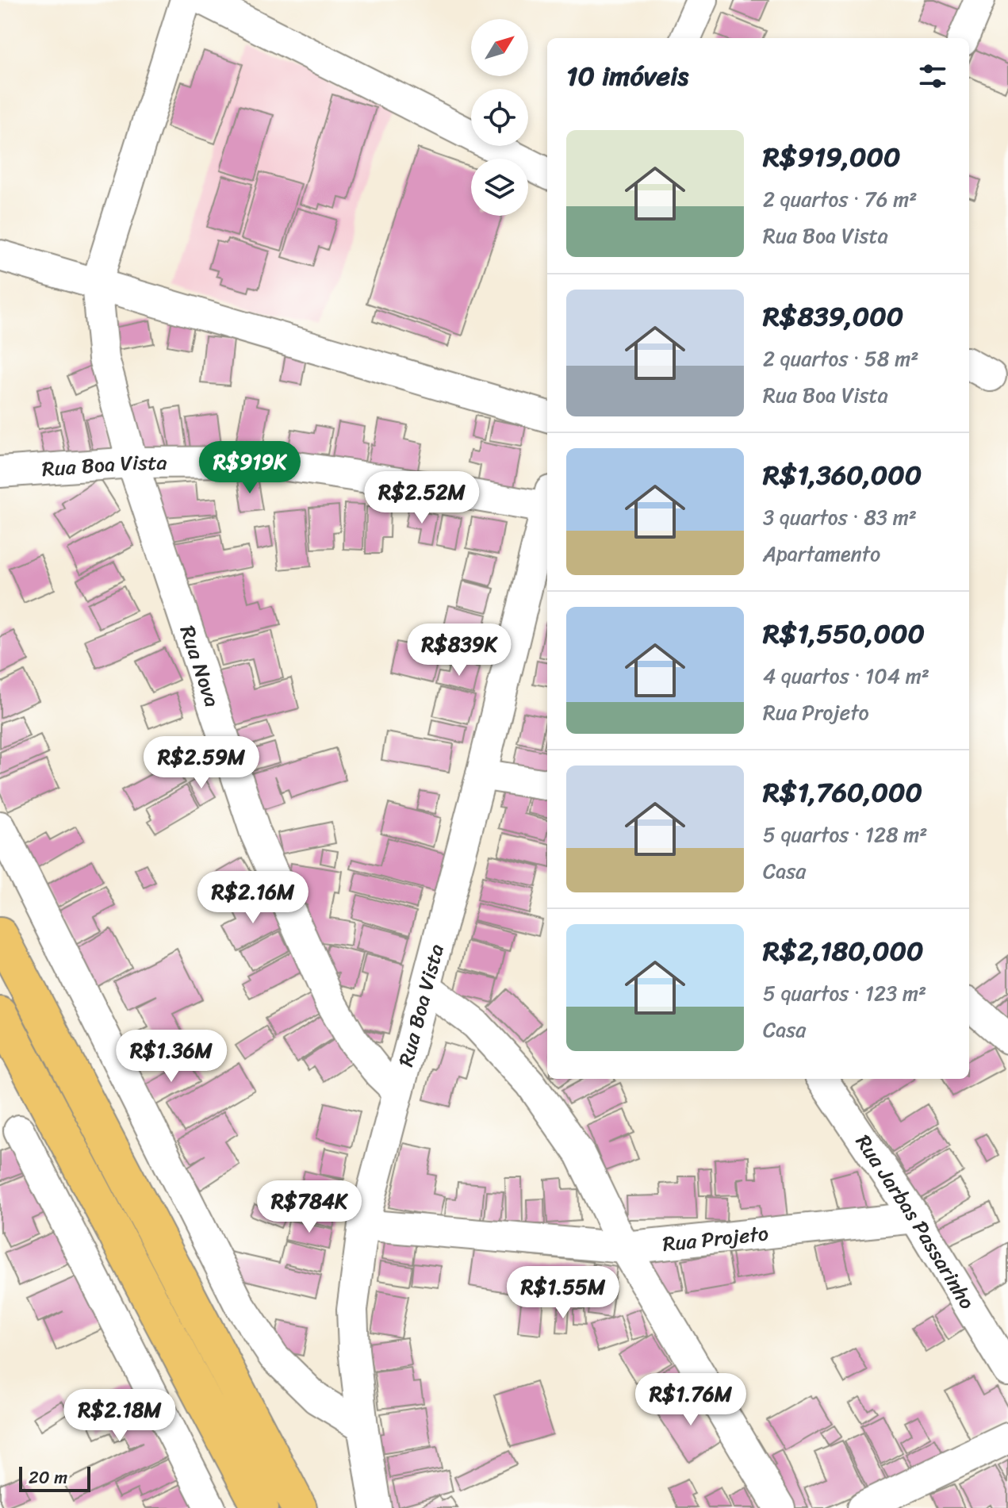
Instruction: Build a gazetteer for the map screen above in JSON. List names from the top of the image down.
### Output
{
  "streets": {
    "street": [
      "Rua Boa Vista",
      "Rua Nova",
      "Rua Jarbas Passarinho",
      "Rua Projeto"
    ]
  },
  "crossings": [
    ["Rua Boa Vista", "Rua Nova"],
    ["Rua Boa Vista", "Rua Projeto"],
    ["Rua Jarbas Passarinho", "Rua Projeto"]
  ],
  "scale_bar": "20 m",
  "north": "top right",
  "page": {
    "heading": "10 imóveis",
    "list": [
      {
        "name": "R$919,000",
        "note": "2 quartos · 76 m² · Rua Boa Vista"
      },
      {
        "name": "R$839,000",
        "note": "2 quartos · 58 m² · Rua Boa Vista"
      },
      {
        "name": "R$1,360,000",
        "note": "3 quartos · 83 m² · Apartamento"
      },
      {
        "name": "R$1,550,000",
        "note": "4 quartos · 104 m² · Rua Projeto"
      },
      {
        "name": "R$1,760,000",
        "note": "5 quartos · 128 m² · Casa"
      },
      {
        "name": "R$2,180,000",
        "note": "5 quartos · 123 m² · Casa"
      }
    ],
    "price": [
      "R$919K",
      "R$2.52M",
      "R$839K",
      "R$2.59M",
      "R$2.16M",
      "R$1.36M",
      "R$784K",
      "R$1.55M",
      "R$1.76M",
      "R$2.18M"
    ],
    "scale": "20 m"
  }
}
